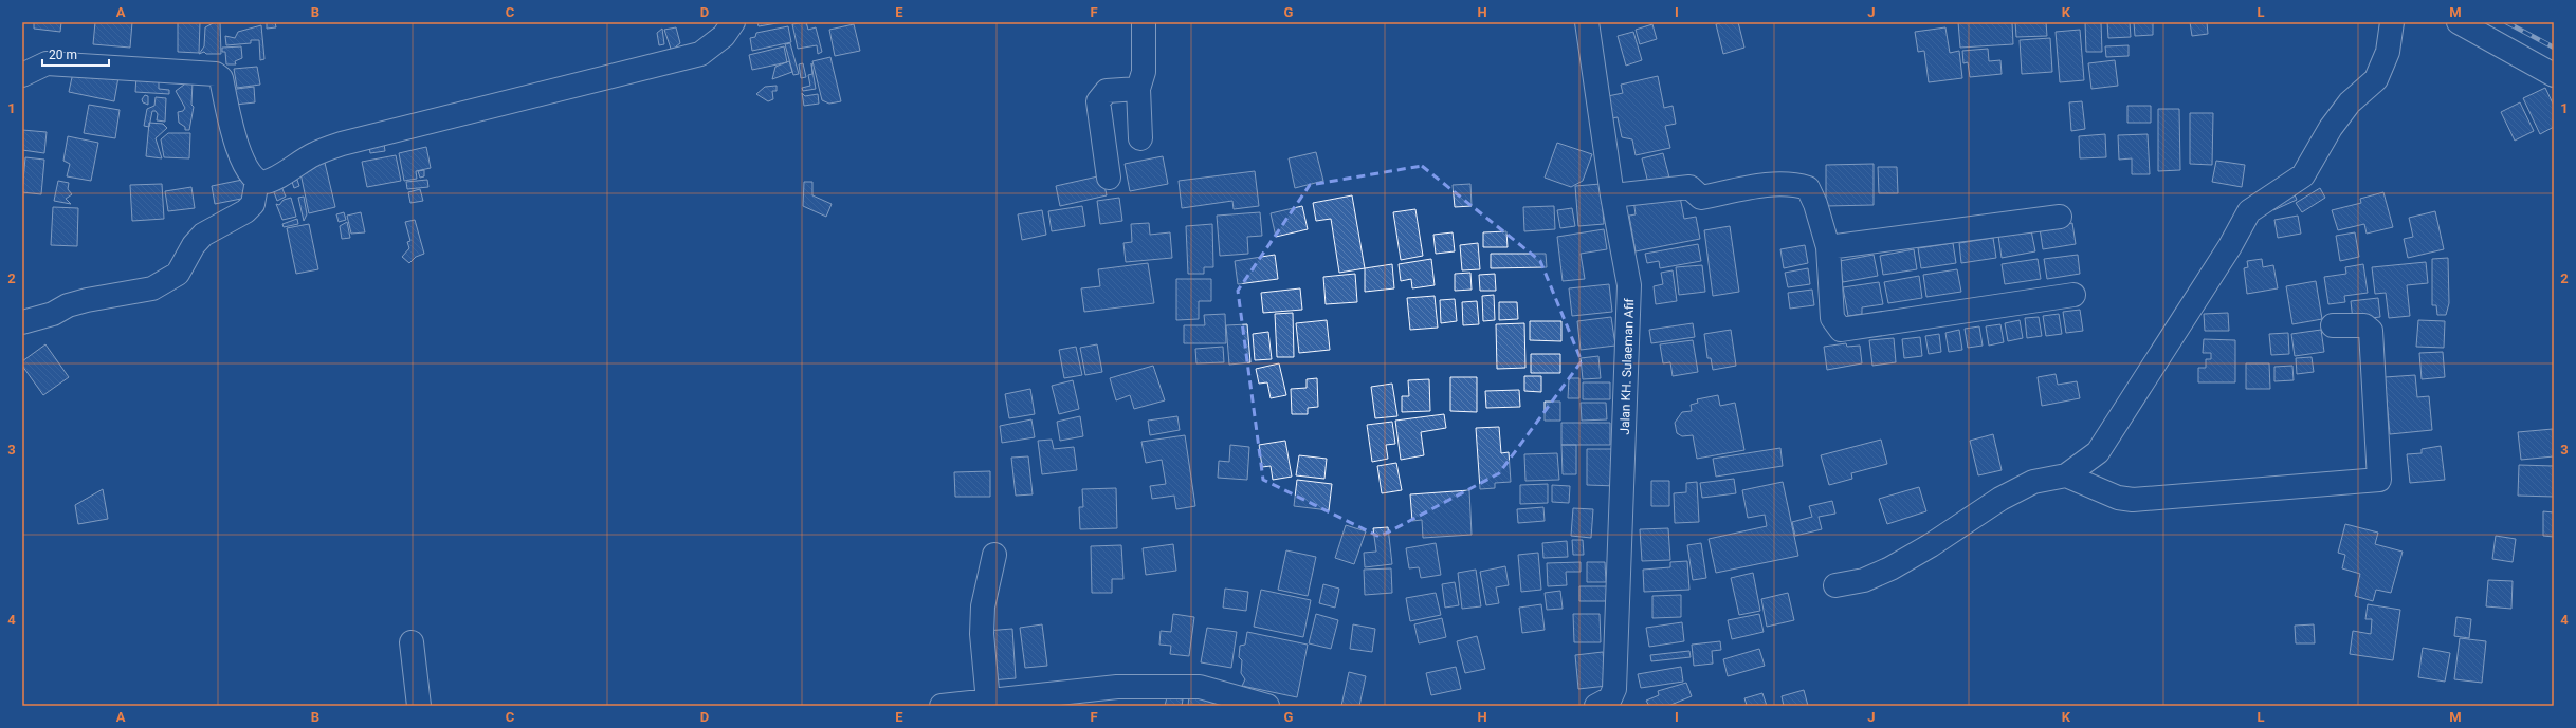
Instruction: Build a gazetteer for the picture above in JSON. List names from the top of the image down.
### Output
{
  "streets": {
    "street": ["Jalan KH. Sulaeman Afif"]
  },
  "scale_bar": "20 m",
  "grid": {
    "columns": [
      "A",
      "B",
      "C",
      "D",
      "E",
      "F",
      "G",
      "H",
      "I",
      "J",
      "K",
      "L",
      "M"
    ],
    "rows": [
      "1",
      "2",
      "3",
      "4"
    ]
  }
}
